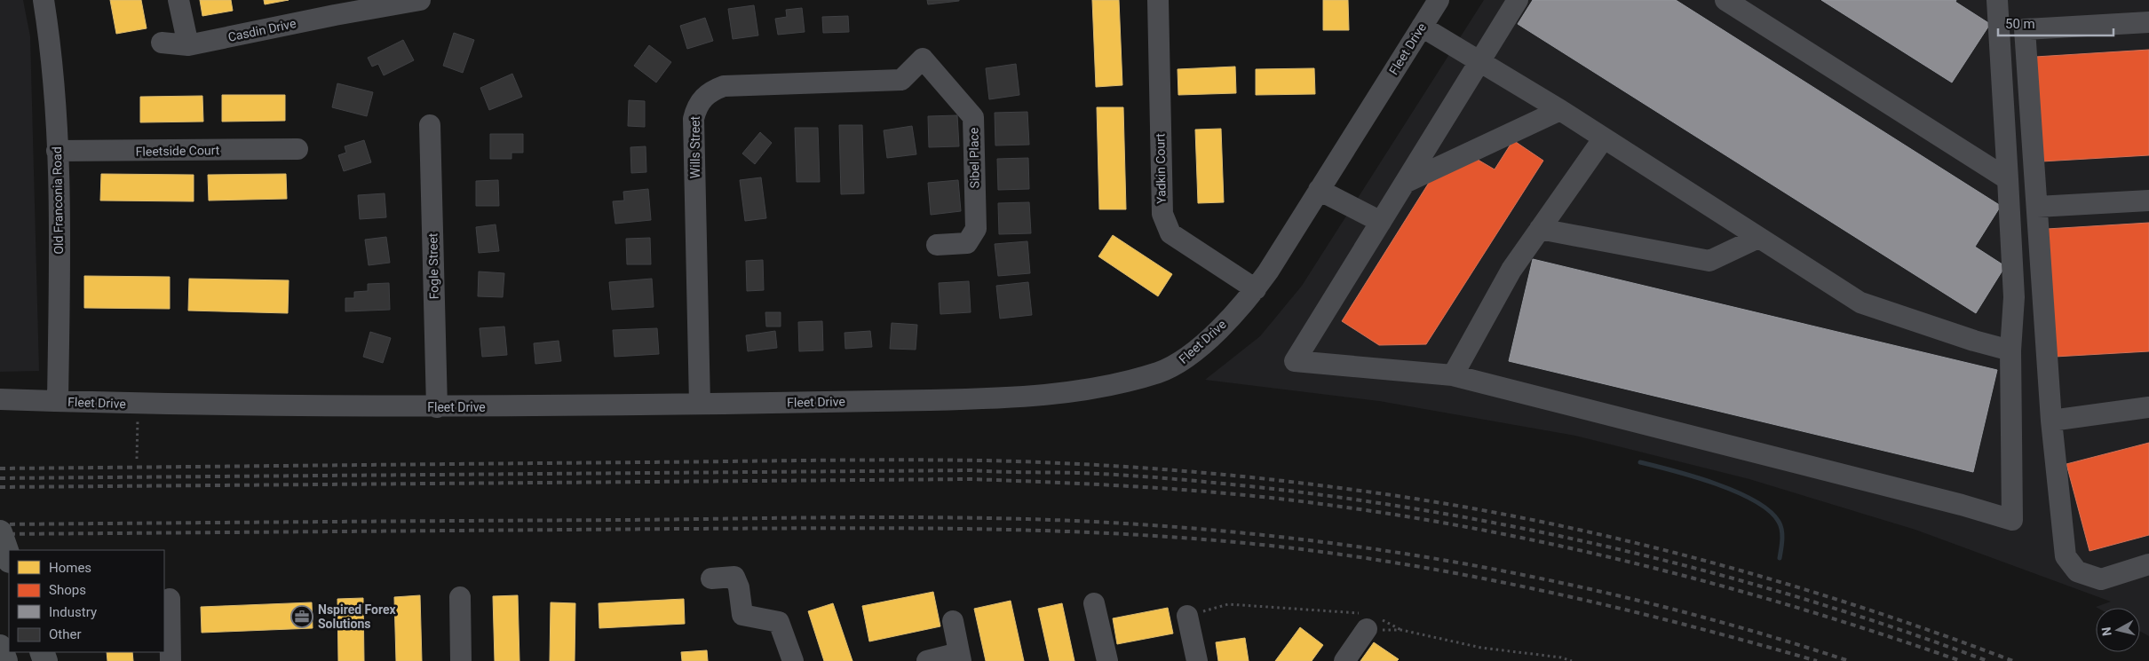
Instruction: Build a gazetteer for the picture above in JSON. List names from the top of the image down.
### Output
{
  "streets": {
    "street": [
      "Casdin Drive",
      "Fleet Drive",
      "Wills Street",
      "Fleetside Court",
      "Sibel Place",
      "Yadkin Court",
      "Old Franconia Road",
      "Fogle Street"
    ]
  },
  "crossings": [
    ["Fleet Drive", "Wills Street"],
    ["Fleet Drive", "Yadkin Court"],
    ["Fleet Drive", "Old Franconia Road"],
    ["Fleet Drive", "Fogle Street"],
    ["Wills Street", "Sibel Place"],
    ["Fleetside Court", "Old Franconia Road"]
  ],
  "places": {
    "office": ["Nspired Forex Solutions"]
  },
  "legend": [
    "Homes",
    "Shops",
    "Industry",
    "Other"
  ],
  "scale_bar": "50 m",
  "north": "left"
}
